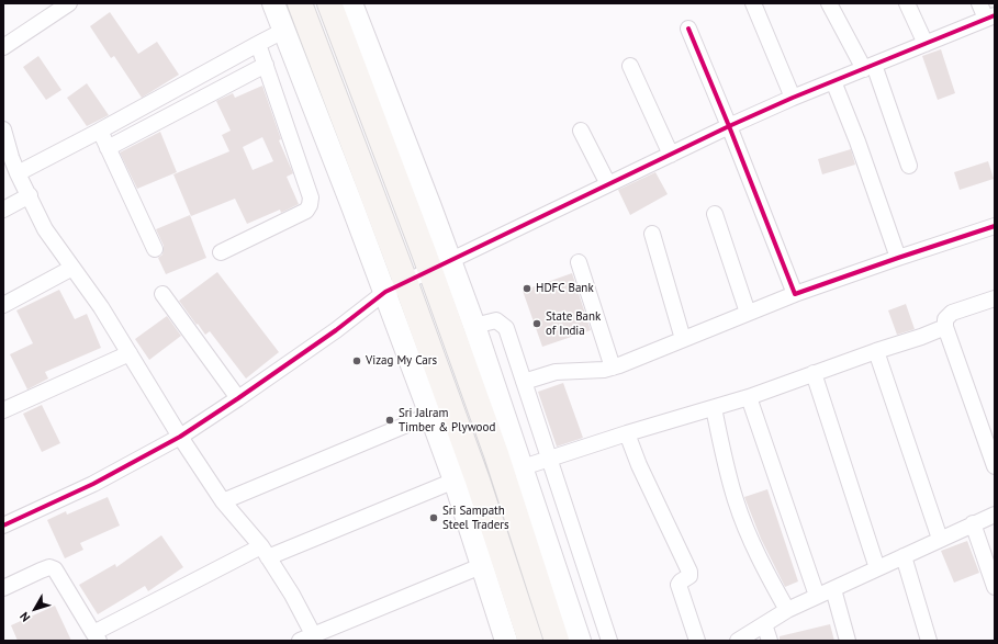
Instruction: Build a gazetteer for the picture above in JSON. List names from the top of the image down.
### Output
{
  "places": [
    "HDFC Bank",
    "State Bank of India",
    "Vizag My Cars",
    "Sri Jalram Timber & Plywood",
    "Sri Sampath Steel Traders"
  ],
  "north": "bottom left"
}
